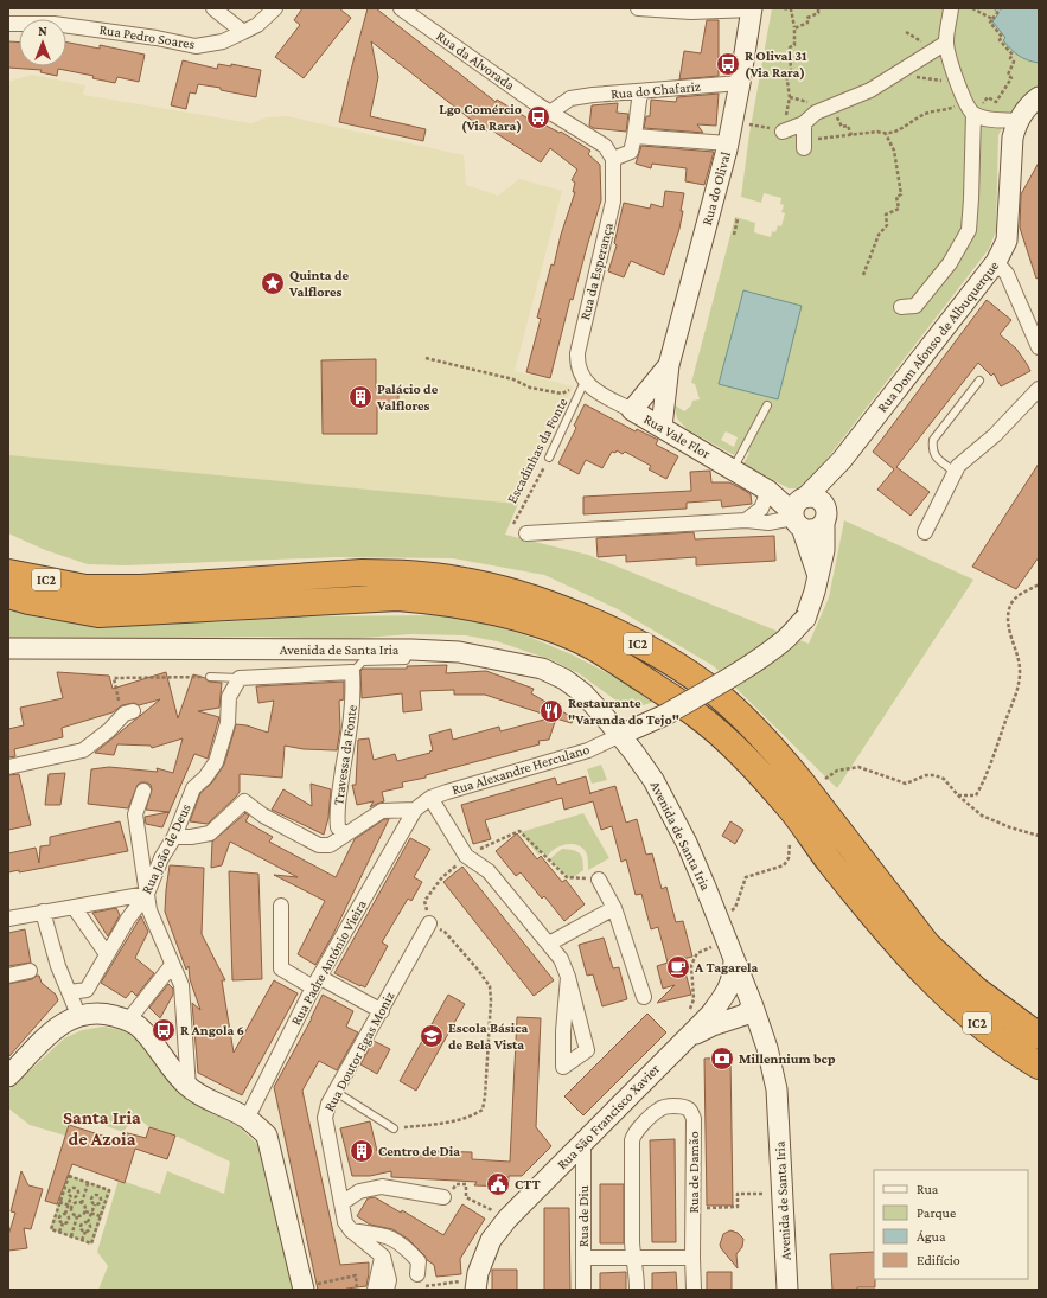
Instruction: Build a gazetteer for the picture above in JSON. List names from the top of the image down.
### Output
{
  "streets": {
    "highway": ["IC2"],
    "main road": [
      "Rua do Olival",
      "Rua Dom Afonso de Albuquerque",
      "Rua Vale Flor",
      "Avenida de Santa Iria",
      "Rua Alexandre Herculano",
      "Rua São Francisco Xavier"
    ],
    "street": [
      "Rua Pedro Soares",
      "Rua da Alvorada",
      "Rua do Chafariz",
      "Rua da Esperança",
      "Travessa da Fonte",
      "Rua João de Deus",
      "Rua Padre António Vieira",
      "Rua Doutor Egas Moniz",
      "Rua de Damão",
      "Rua de Diu"
    ],
    "lane": ["Escadinhas da Fonte"]
  },
  "crossings": [
    ["Rua da Alvorada", "Rua do Chafariz"],
    ["Rua da Alvorada", "Rua da Esperança"],
    ["Rua do Chafariz", "Rua do Olival"],
    ["Rua do Olival", "Rua Vale Flor"],
    ["Rua da Esperança", "Rua Vale Flor"],
    ["Rua da Esperança", "Escadinhas da Fonte"],
    ["Rua Dom Afonso de Albuquerque", "Rua Vale Flor"],
    ["Rua Dom Afonso de Albuquerque", "Rua Alexandre Herculano"],
    ["Rua Vale Flor", "Escadinhas da Fonte"],
    ["Avenida de Santa Iria", "Rua Alexandre Herculano"],
    ["Avenida de Santa Iria", "Rua São Francisco Xavier"],
    ["Rua Alexandre Herculano", "Rua Padre António Vieira"],
    ["Rua São Francisco Xavier", "Rua de Diu"]
  ],
  "districts": ["Santa Iria de Azoia"],
  "places": {
    "bus stop": ["R Olival 31 (Via Rara)", "Lgo Comércio (Via Rara)", "R Angola 6"],
    "place": ["Quinta de Valflores"],
    "building": ["Palácio de Valflores", "Centro de Dia"],
    "restaurant": ["Restaurante \"Varanda do Tejo\""],
    "cafe": ["A Tagarela"],
    "school or university": ["Escola Básica de Bela Vista"],
    "bank": ["Millennium bcp"],
    "public building": ["CTT"]
  },
  "legend": [
    "Rua",
    "Parque",
    "Água",
    "Edifício"
  ],
  "north": "top"
}
